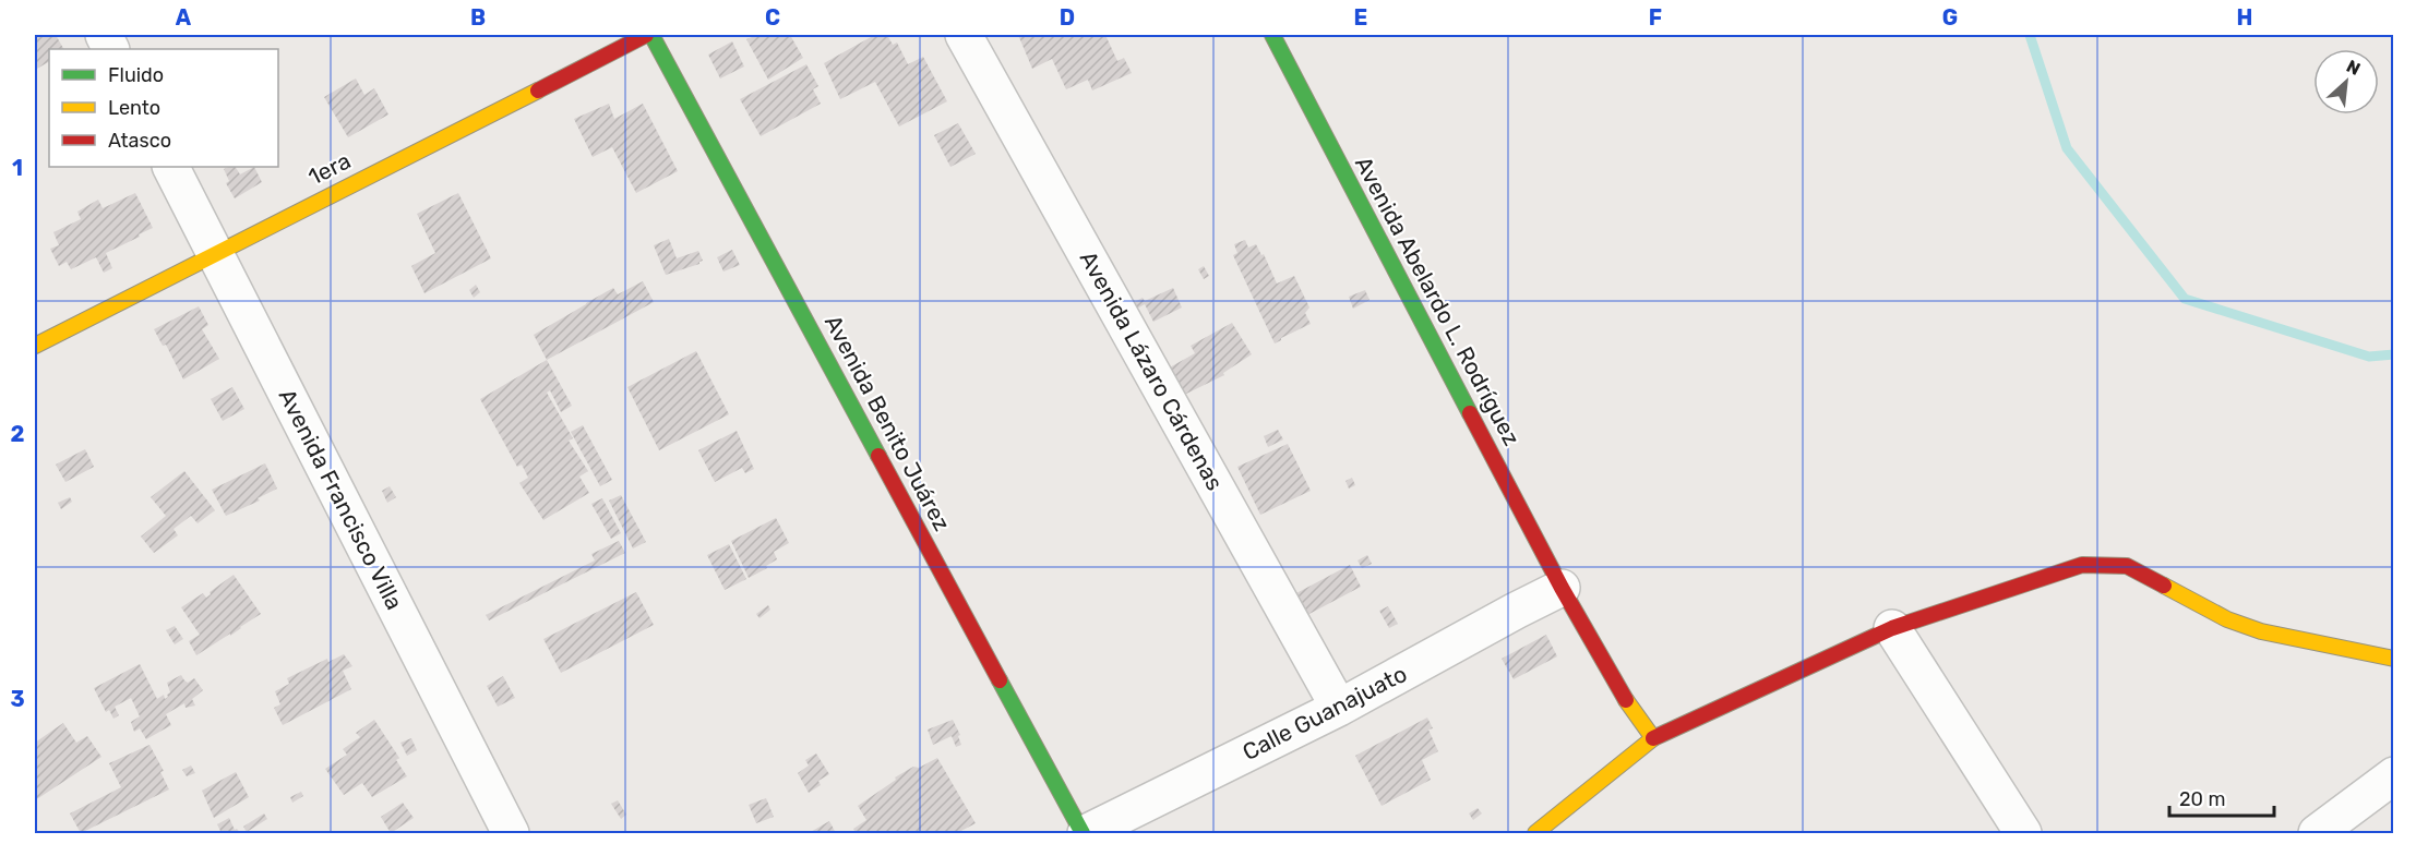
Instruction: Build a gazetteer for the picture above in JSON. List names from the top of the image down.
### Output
{
  "streets": {
    "street": [
      "1era",
      "Avenida Abelardo L. Rodríguez",
      "Avenida Lázaro Cárdenas",
      "Avenida Benito Juárez",
      "Avenida Francisco Villa",
      "Calle Guanajuato"
    ]
  },
  "crossings": [
    ["1era", "Avenida Benito Juárez"],
    ["1era", "Avenida Francisco Villa"],
    ["Avenida Abelardo L. Rodríguez", "Calle Guanajuato"],
    ["Avenida Lázaro Cárdenas", "Calle Guanajuato"],
    ["Avenida Benito Juárez", "Calle Guanajuato"]
  ],
  "legend": ["Fluido", "Lento", "Atasco"],
  "scale_bar": "20 m",
  "north": "top right",
  "grid": {
    "columns": [
      "A",
      "B",
      "C",
      "D",
      "E",
      "F",
      "G",
      "H"
    ],
    "rows": ["1", "2", "3"]
  }
}
